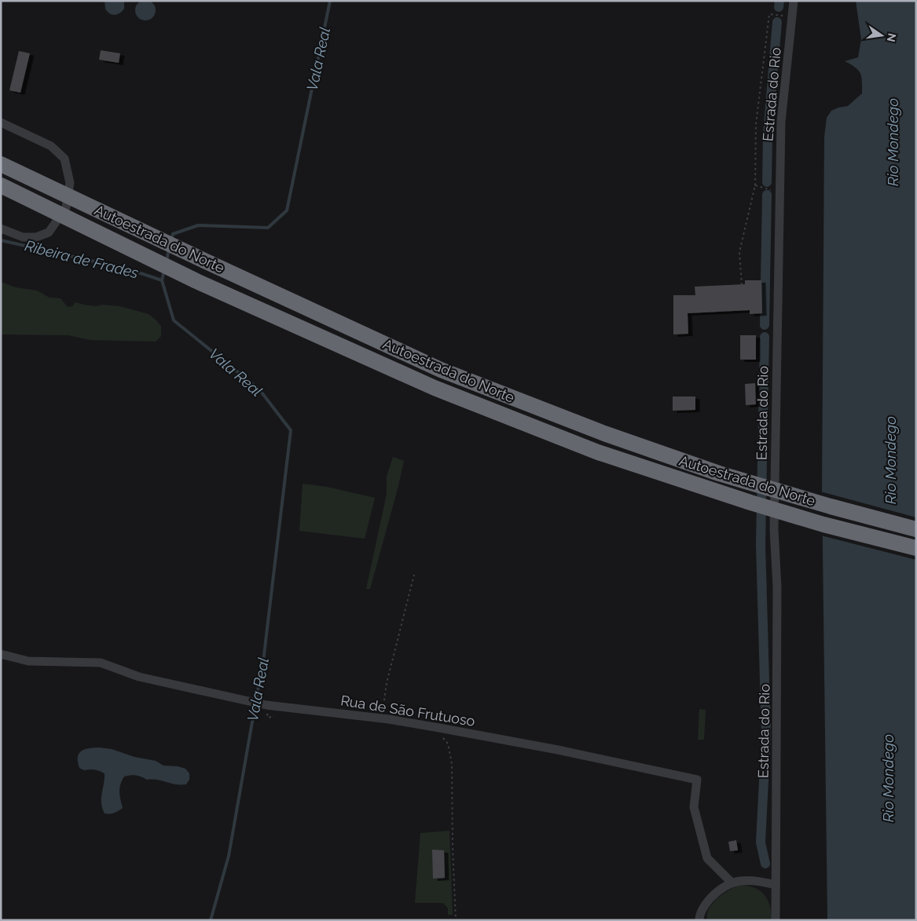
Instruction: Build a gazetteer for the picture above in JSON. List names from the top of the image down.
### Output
{
  "streets": {
    "highway": ["Autoestrada do Norte"],
    "street": ["Estrada do Rio", "Rua de São Frutuoso"]
  },
  "crossings": [
    ["Estrada do Rio", "Autoestrada do Norte"]
  ],
  "water": ["Vala Real", "Rio Mondego", "Ribeira de Frades"],
  "north": "right"
}
